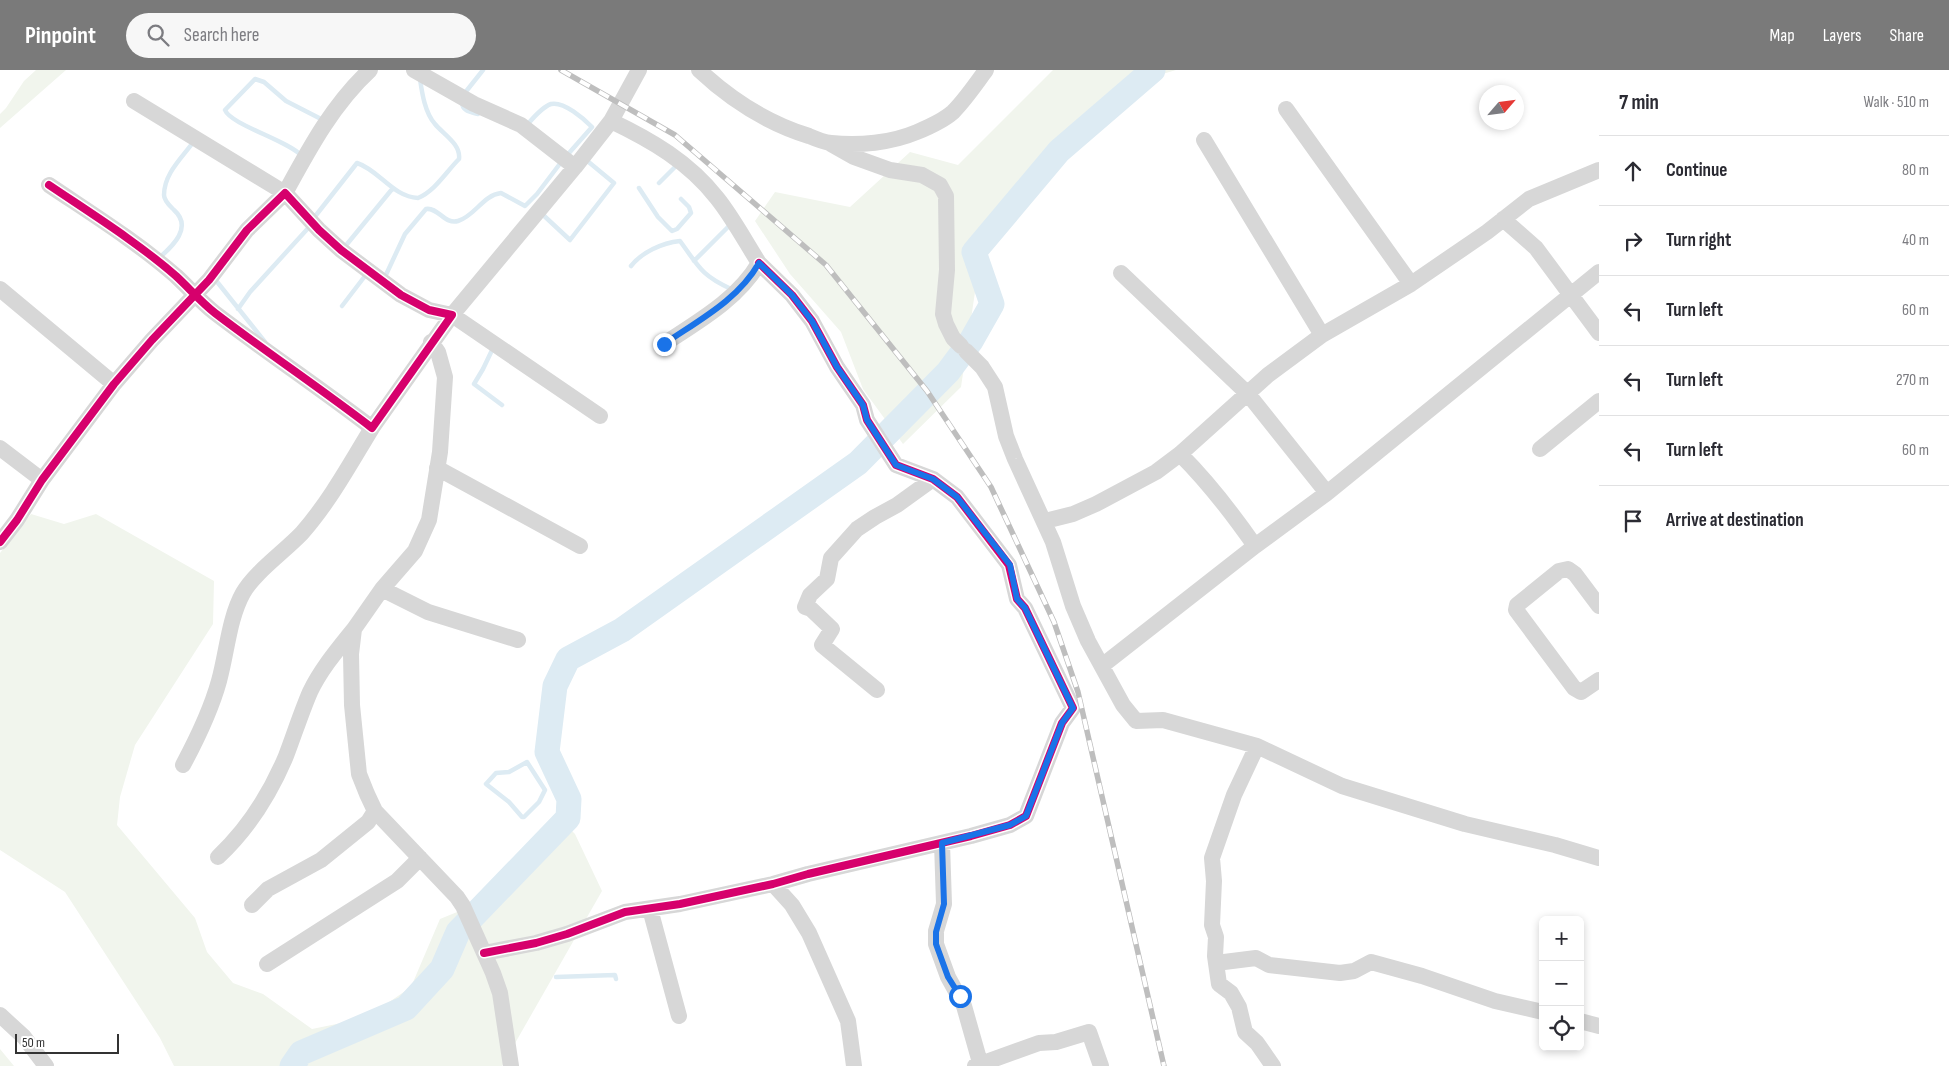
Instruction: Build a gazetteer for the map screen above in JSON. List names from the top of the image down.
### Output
{
  "scale_bar": "50 m",
  "north": "top right",
  "page": {
    "header": "Pinpoint",
    "search": "Search here",
    "nav": ["Map", "Layers", "Share"],
    "heading": ["7 min", "Walk · 510 m"],
    "list": [
      ["Continue", "80 m"],
      ["Turn right", "40 m"],
      ["Turn left", "60 m"],
      ["Turn left", "270 m"],
      ["Turn left", "60 m"],
      "Arrive at destination"
    ],
    "map_buttons": ["+", "−"],
    "scale": "50 m"
  }
}
